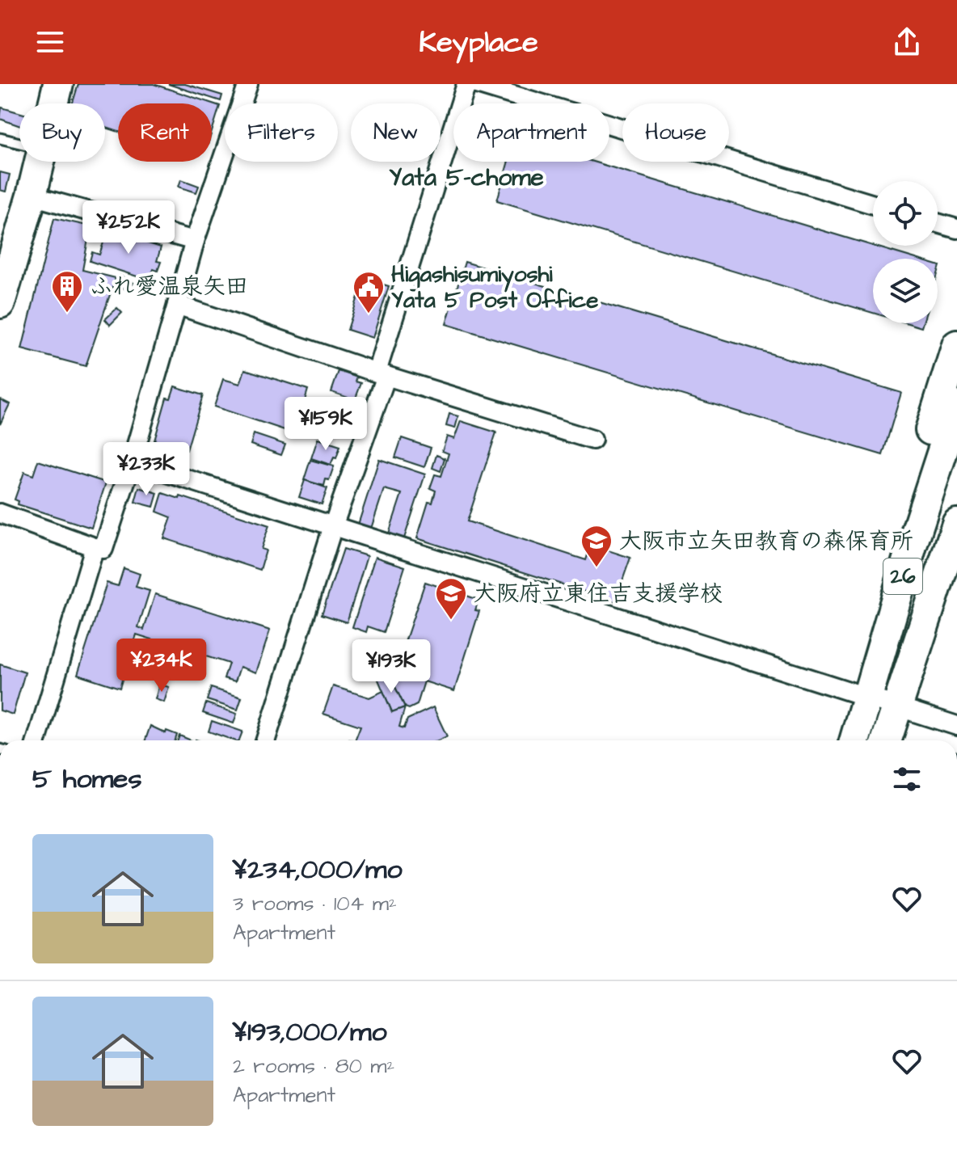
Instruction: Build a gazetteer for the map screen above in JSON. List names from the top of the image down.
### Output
{
  "streets": {
    "main road": ["26"]
  },
  "districts": ["Yata 5-chome"],
  "places": {
    "building": ["ふれ愛温泉矢田"],
    "public building": ["Higashisumiyoshi Yata 5 Post Office"],
    "school or university": ["大阪市立矢田教育の森保育所", "大阪府立東住吉支援学校"]
  },
  "page": {
    "header": "Keyplace",
    "chip": [
      "Buy",
      "Rent",
      "Filters",
      "New",
      "Apartment",
      "House"
    ],
    "price": [
      "¥252K",
      "¥159K",
      "¥233K",
      "¥234K",
      "¥193K"
    ],
    "heading": "5 homes",
    "list": [
      {
        "name": "¥234,000/mo",
        "note": "3 rooms · 104 m² · Apartment"
      },
      {
        "name": "¥193,000/mo",
        "note": "2 rooms · 80 m² · Apartment"
      }
    ]
  }
}
